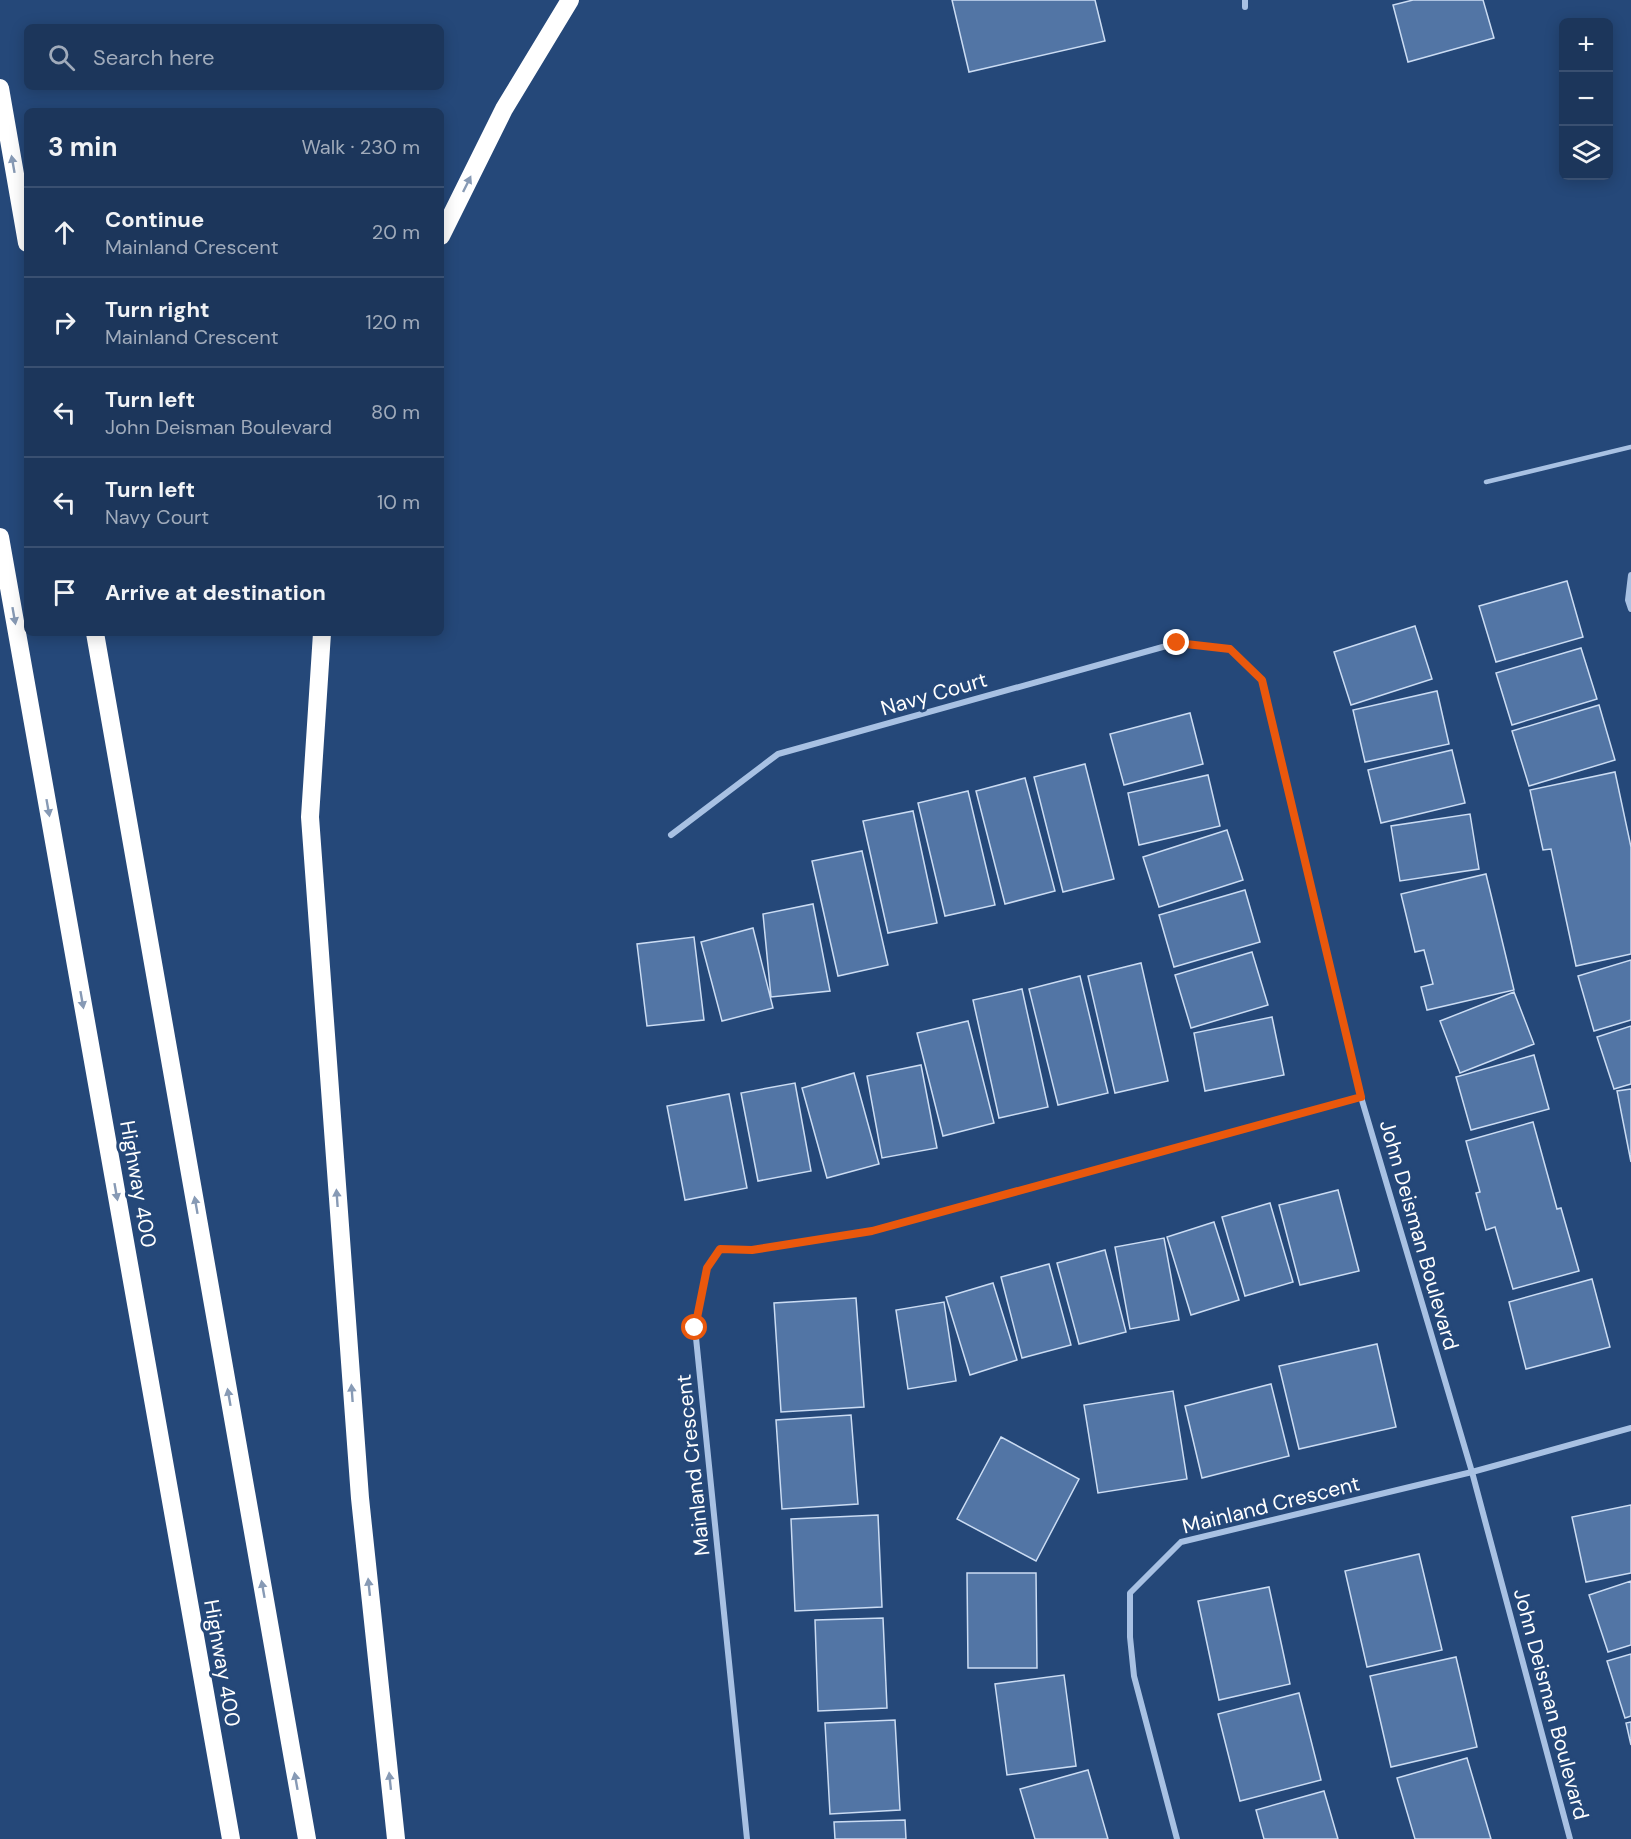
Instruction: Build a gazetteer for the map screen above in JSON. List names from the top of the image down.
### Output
{
  "streets": {
    "highway": ["Highway 400"],
    "street": ["Navy Court", "John Deisman Boulevard", "Mainland Crescent"]
  },
  "crossings": [
    ["Navy Court", "John Deisman Boulevard"],
    ["John Deisman Boulevard", "Mainland Crescent"]
  ],
  "page": {
    "map_buttons": ["+", "−"],
    "search": "Search here",
    "heading": ["3 min", "Walk · 230 m"],
    "list": [
      ["Continue", "Mainland Crescent", "20 m"],
      ["Turn right", "Mainland Crescent", "120 m"],
      ["Turn left", "John Deisman Boulevard", "80 m"],
      ["Turn left", "Navy Court", "10 m"],
      "Arrive at destination"
    ]
  }
}
